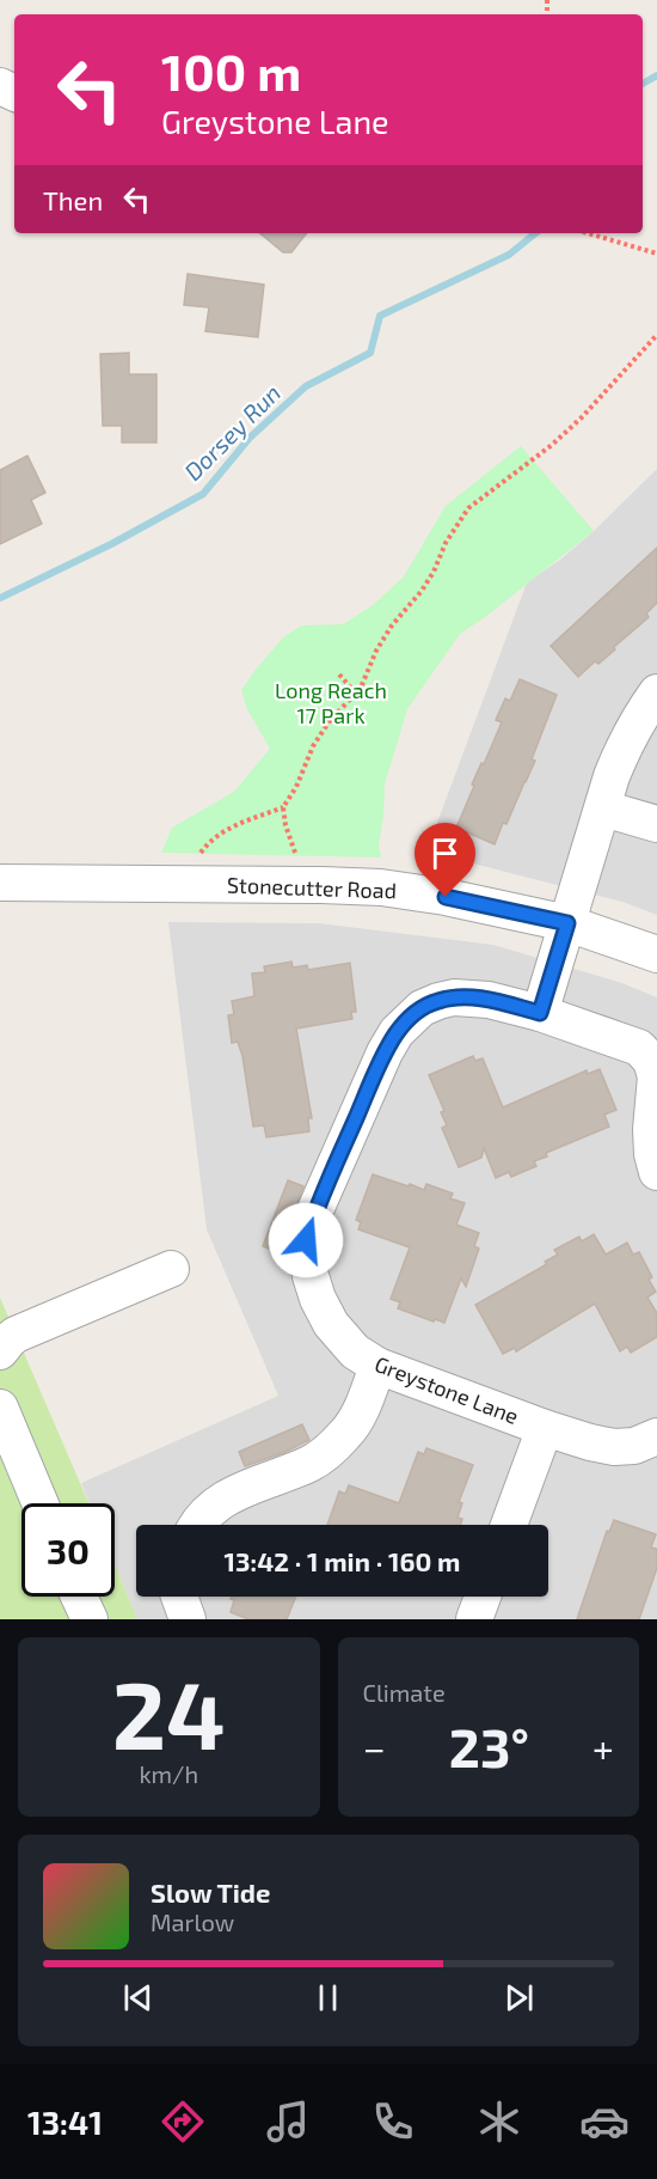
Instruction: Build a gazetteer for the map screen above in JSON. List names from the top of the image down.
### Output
{
  "streets": {
    "street": ["Stonecutter Road", "Greystone Lane"]
  },
  "water": ["Dorsey Run"],
  "parks": ["Long Reach 17 Park"],
  "page": {
    "turn": ["100 m", "Greystone Lane"],
    "then": "Then",
    "limit": "30",
    "trip": "13:42 · 1 min · 160 m",
    "tile": [
      ["24", "km/h"],
      "Climate"
    ],
    "heat": ["−", "23°", "+"],
    "song": ["Slow Tide", "Marlow"],
    "tabs": "13:41"
  }
}
